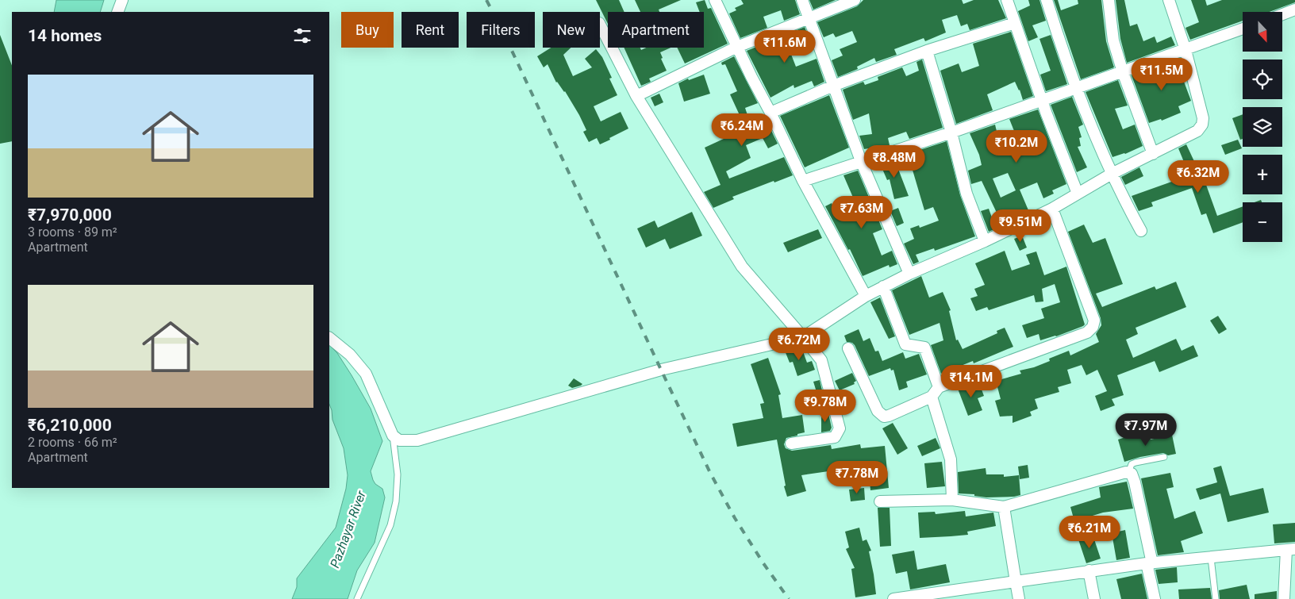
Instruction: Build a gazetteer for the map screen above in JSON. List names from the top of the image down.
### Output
{
  "water": ["Pazhayar River"],
  "north": "bottom",
  "page": {
    "map_buttons": ["+", "−"],
    "chip": [
      "Buy",
      "Rent",
      "Filters",
      "New",
      "Apartment"
    ],
    "heading": "14 homes",
    "price": [
      "₹11.6M",
      "₹11.5M",
      "₹6.24M",
      "₹10.2M",
      "₹8.48M",
      "₹6.32M",
      "₹7.63M",
      "₹9.51M",
      "₹6.72M",
      "₹14.1M",
      "₹9.78M",
      "₹7.97M",
      "₹7.78M",
      "₹6.21M"
    ],
    "list": [
      {
        "name": "₹7,970,000",
        "note": "3 rooms · 89 m² · Apartment"
      },
      {
        "name": "₹6,210,000",
        "note": "2 rooms · 66 m² · Apartment"
      }
    ]
  }
}
